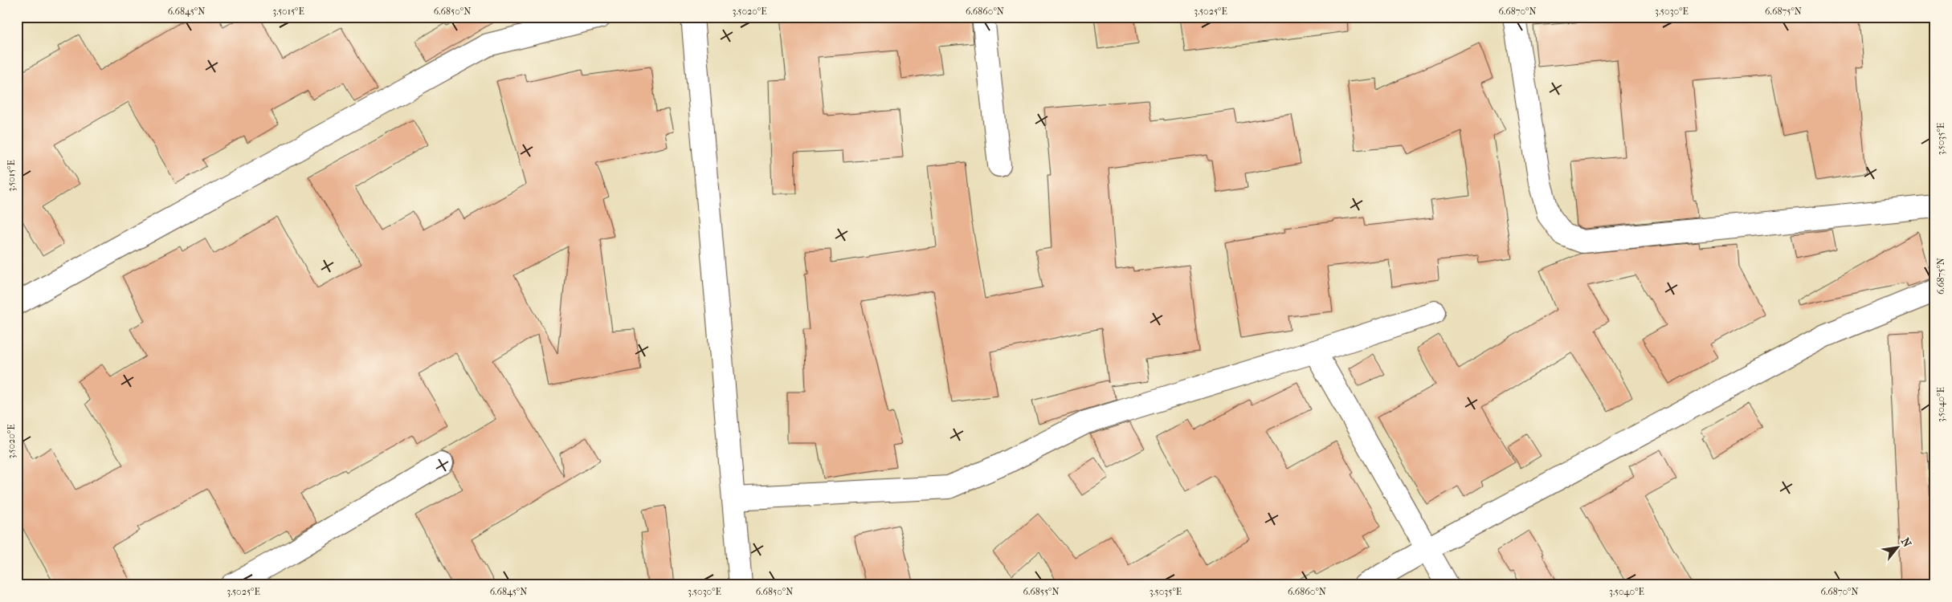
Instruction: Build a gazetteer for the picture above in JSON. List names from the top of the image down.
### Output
{
  "north": "top right",
  "coordinates": [
    "6.6845°N",
    "3.5015°E",
    "6.6850°N",
    "3.5020°E",
    "6.6860°N",
    "3.5025°E",
    "6.6870°N",
    "3.5030°E",
    "6.6875°N",
    "3.5035°E",
    "3.5040°E",
    "6.6855°N"
  ]
}
